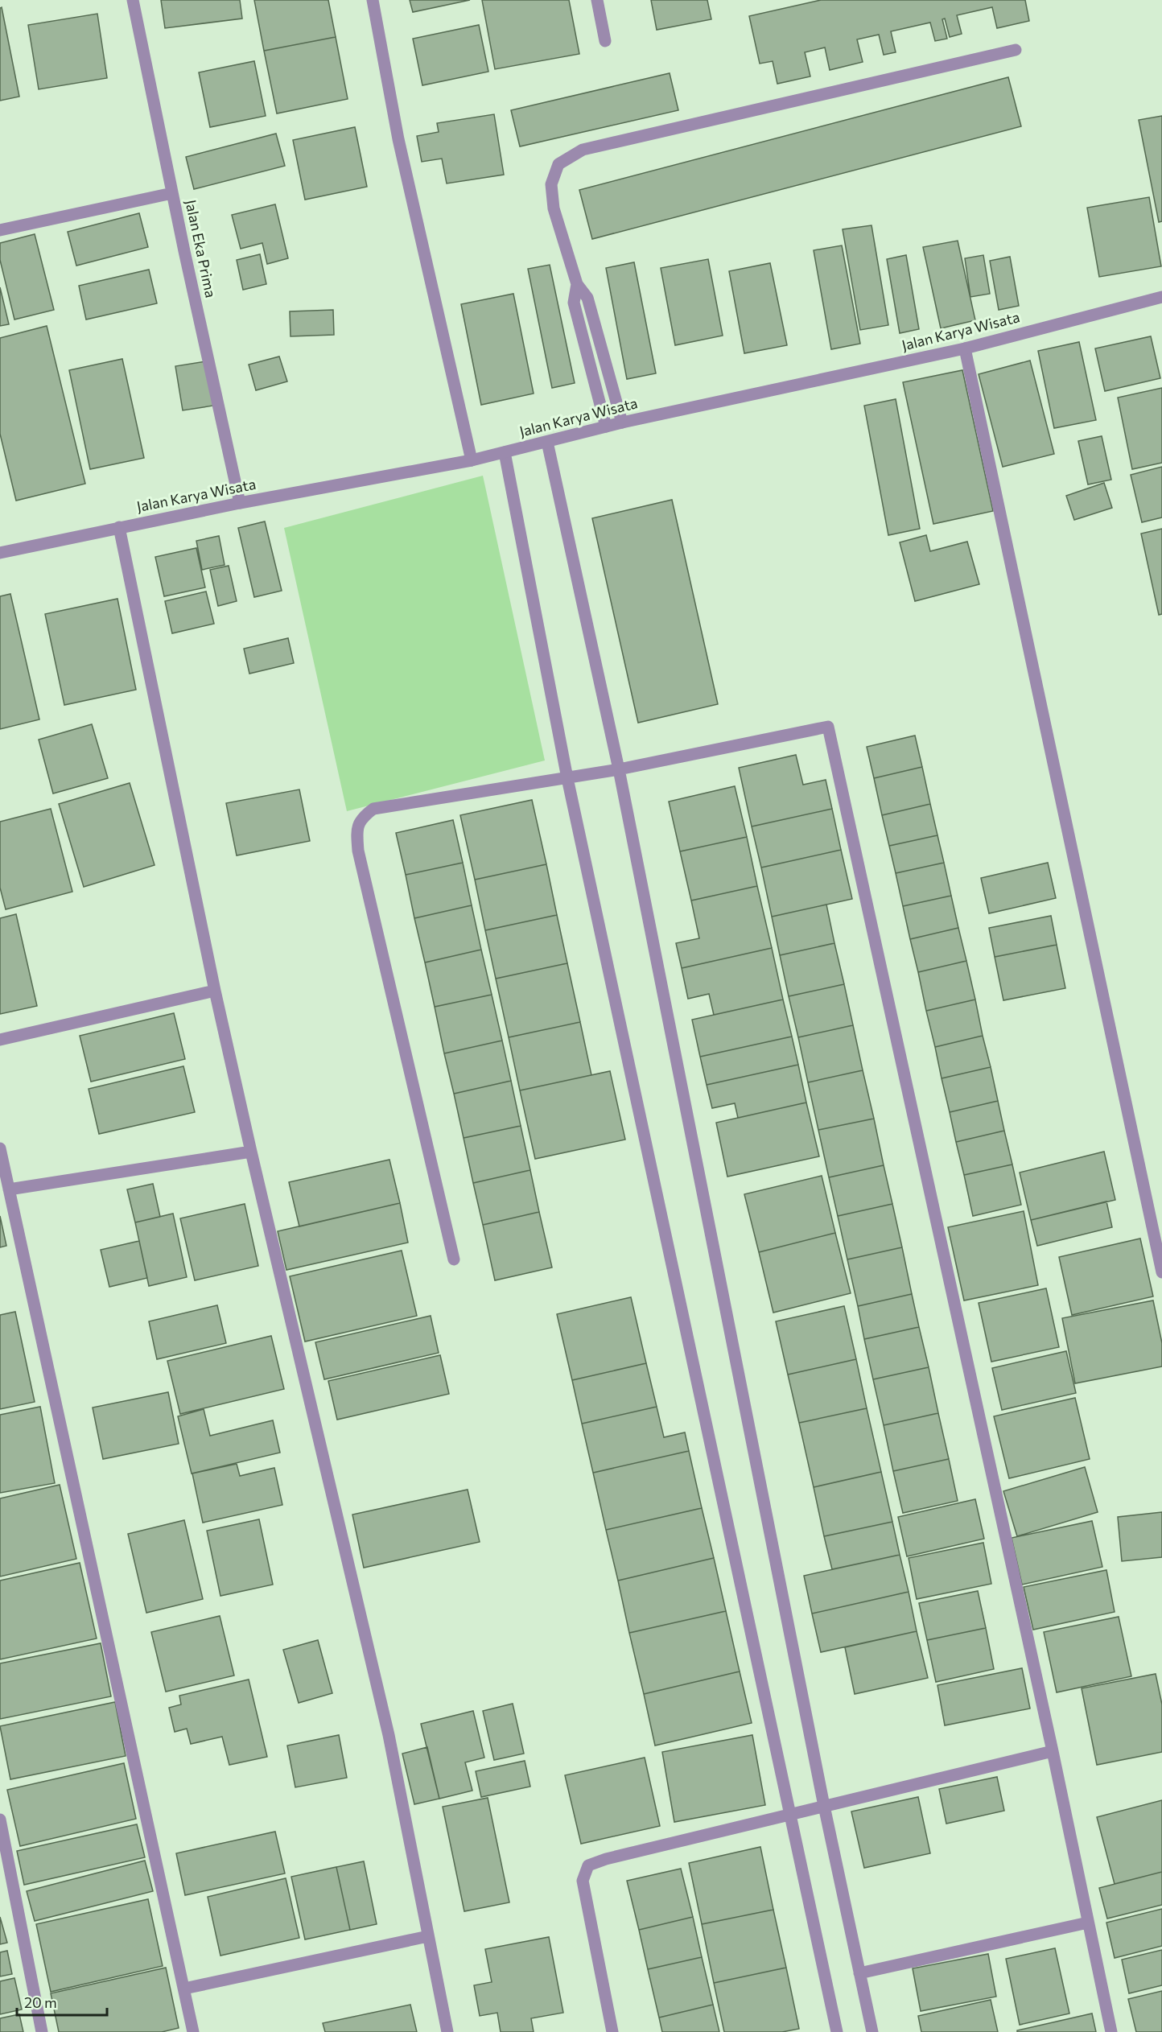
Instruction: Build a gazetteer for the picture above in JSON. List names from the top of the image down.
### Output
{
  "streets": {
    "street": ["Jalan Eka Prima", "Jalan Karya Wisata"]
  },
  "crossings": [
    ["Jalan Eka Prima", "Jalan Karya Wisata"]
  ],
  "scale_bar": "20 m"
}
